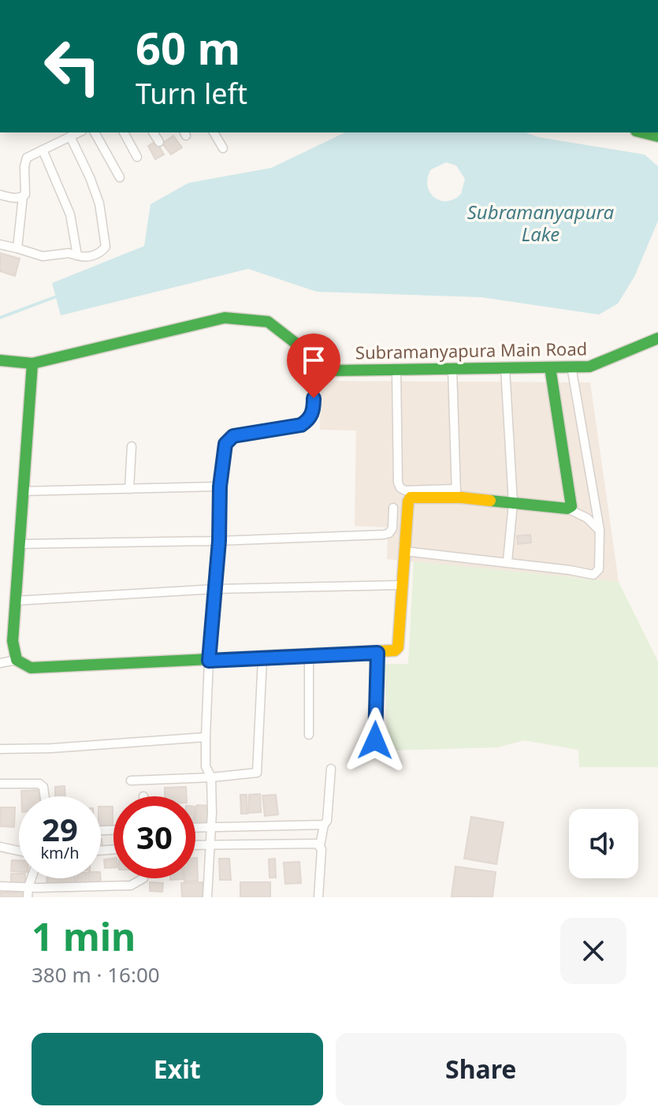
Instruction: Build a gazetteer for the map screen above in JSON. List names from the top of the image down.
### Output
{
  "streets": {
    "street": ["Subramanyapura Main Road"]
  },
  "water": ["Subramanyapura Lake"],
  "page": {
    "turn": ["60 m", "Turn left"],
    "speed": "29 km/h",
    "limit": "30",
    "heading": ["1 min", "380 m · 16:00"],
    "buttons": ["Exit", "Share"]
  }
}
